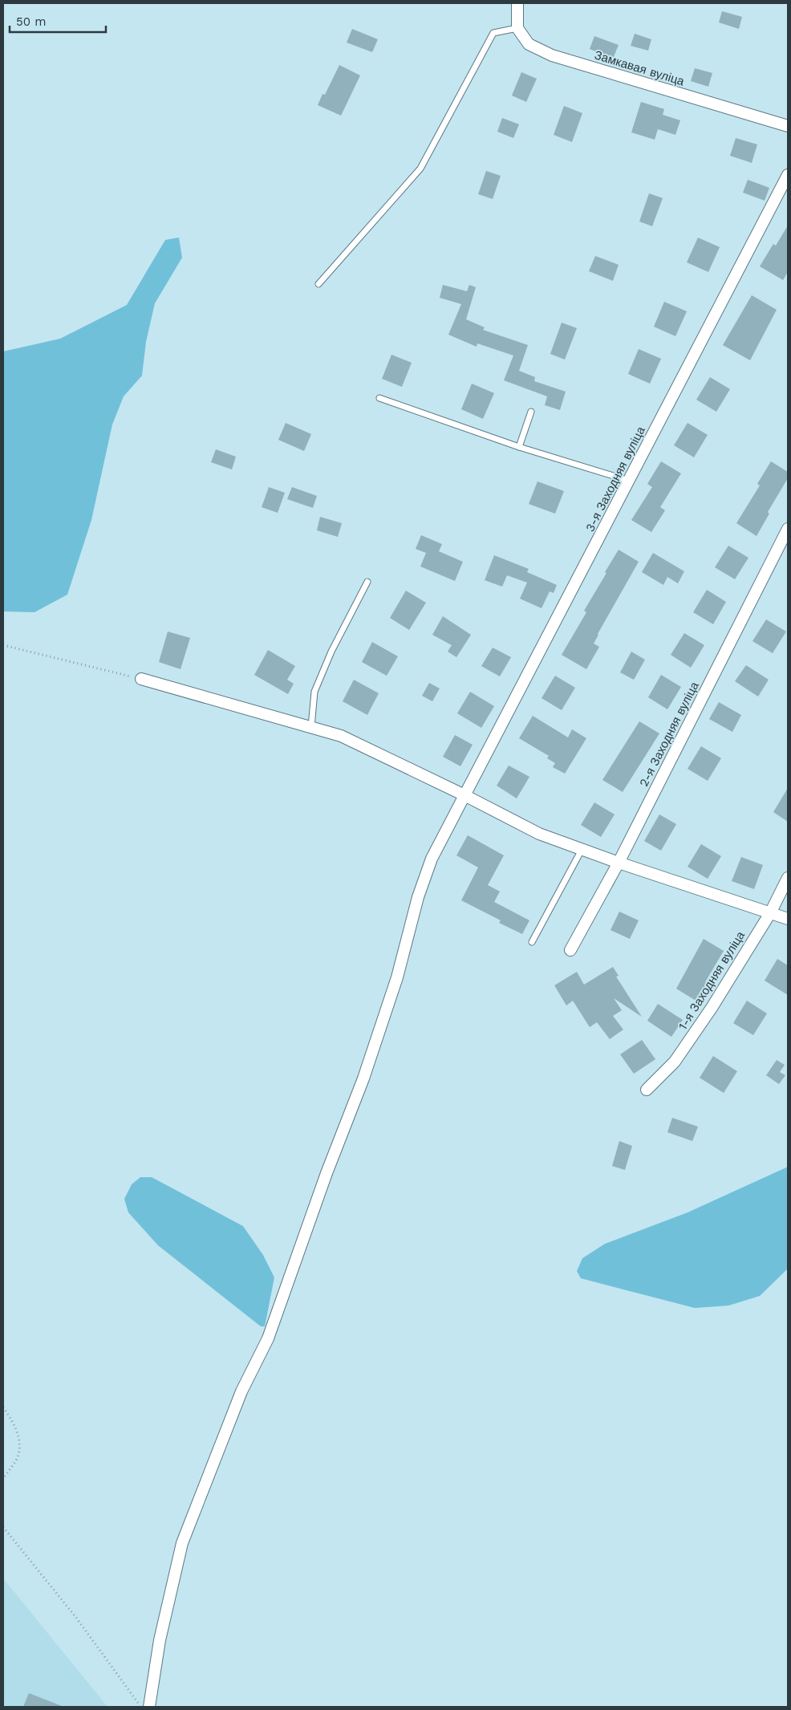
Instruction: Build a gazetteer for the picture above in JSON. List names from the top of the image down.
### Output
{
  "streets": {
    "street": [
      "Замкавая вуліца",
      "3-я Заходняя вуліца",
      "2-я Заходняя вуліца",
      "1-я Заходняя вуліца"
    ]
  },
  "scale_bar": "50 m"
}
